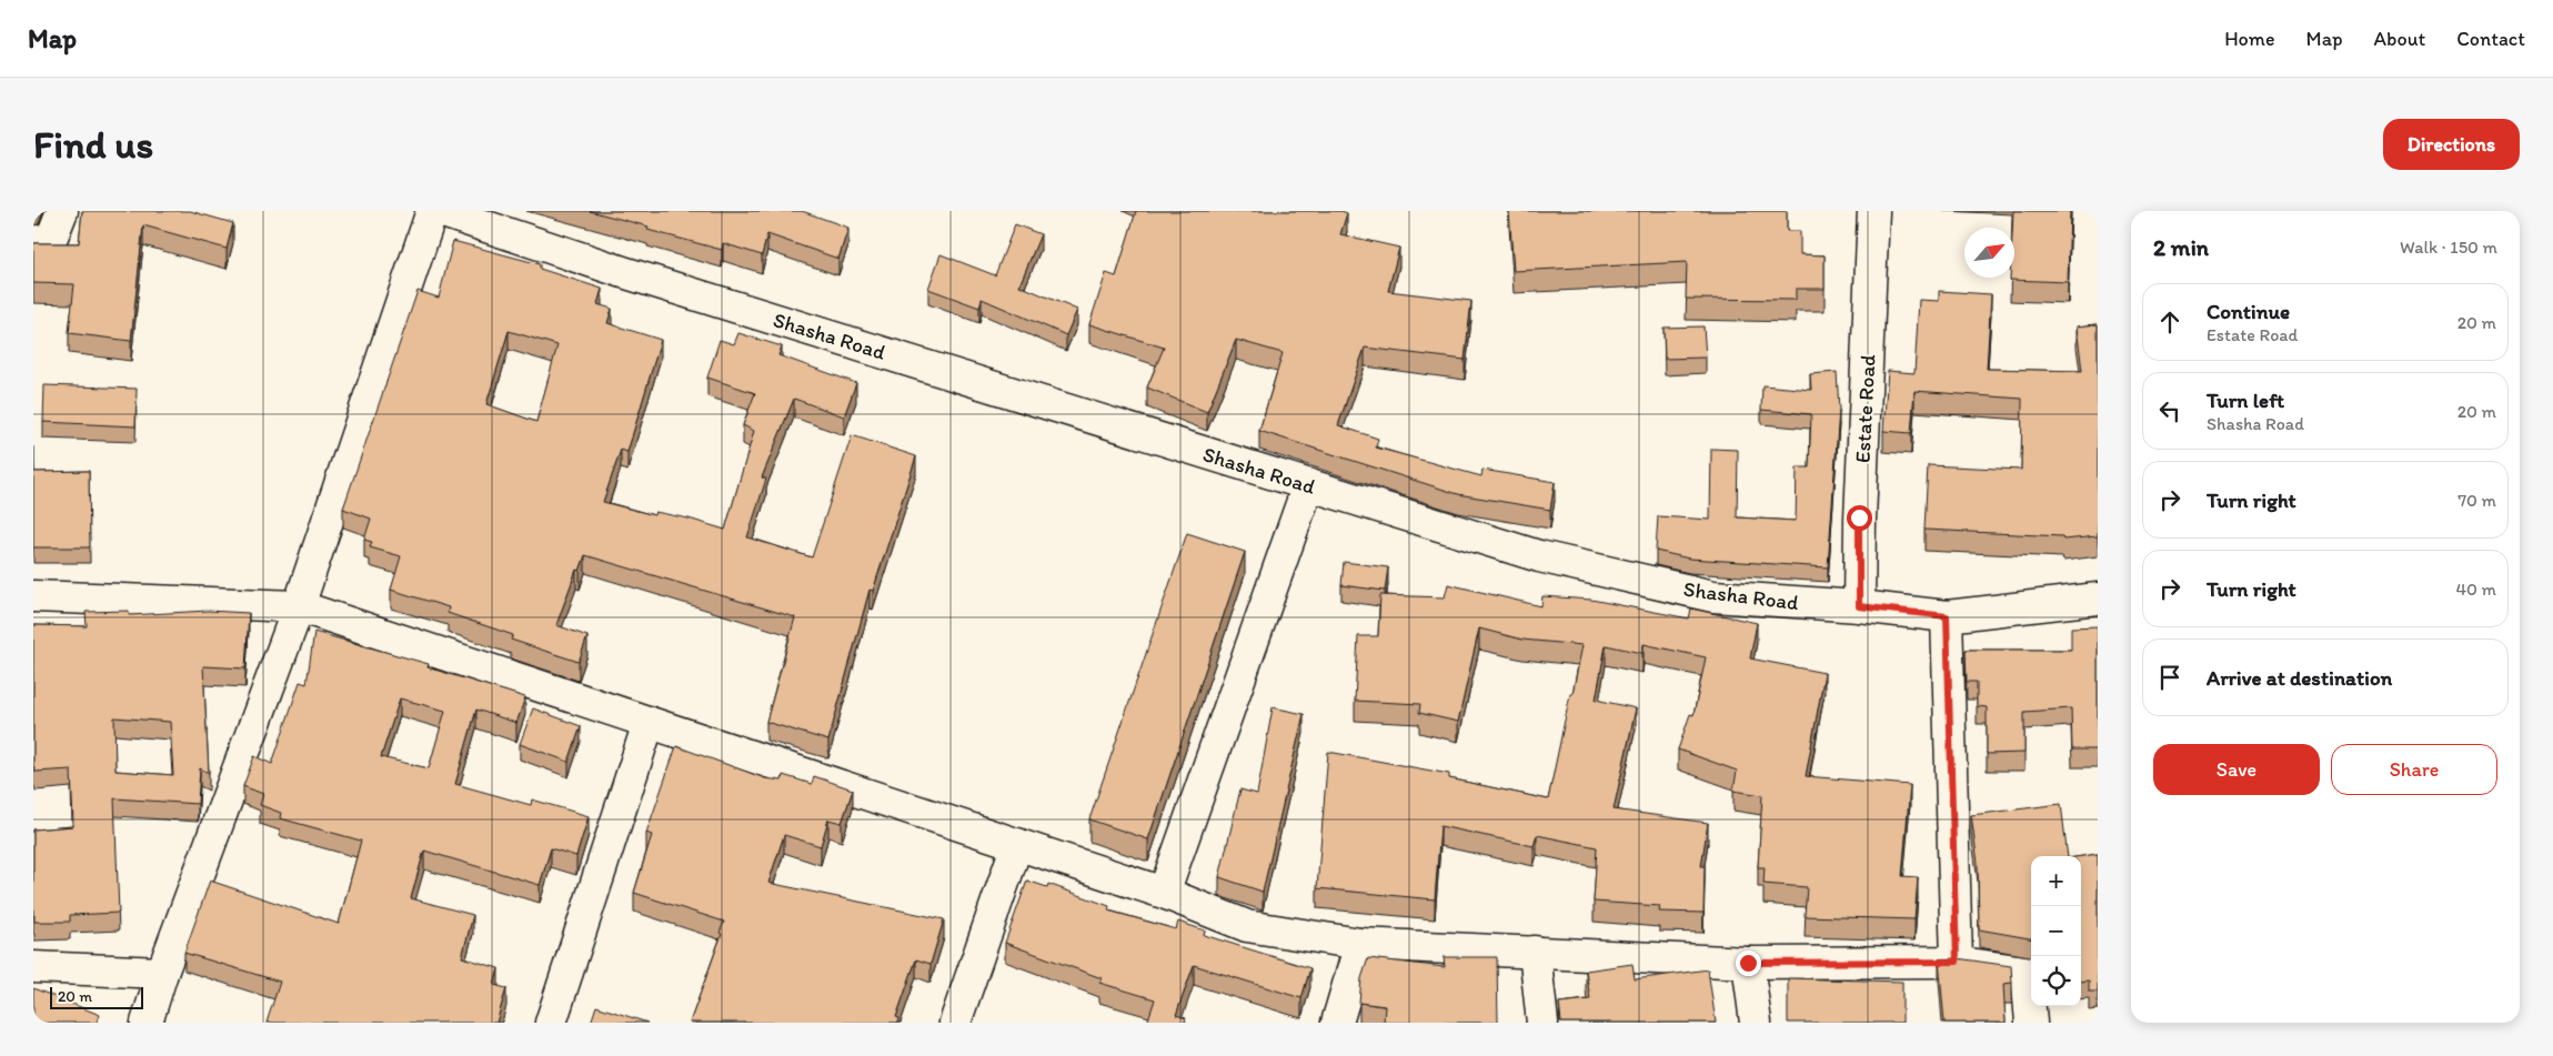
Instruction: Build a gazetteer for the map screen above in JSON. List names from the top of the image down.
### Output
{
  "streets": {
    "street": ["Shasha Road", "Estate Road"]
  },
  "crossings": [
    ["Shasha Road", "Estate Road"]
  ],
  "scale_bar": "20 m",
  "north": "top right",
  "page": {
    "header": "Map",
    "nav": [
      "Home",
      "Map",
      "About",
      "Contact"
    ],
    "buttons": [
      "Directions",
      ["Save", "Share"]
    ],
    "title": "Find us",
    "heading": ["2 min", "Walk · 150 m"],
    "list": [
      ["Continue", "Estate Road", "20 m"],
      ["Turn left", "Shasha Road", "20 m"],
      ["Turn right", "70 m"],
      ["Turn right", "40 m"],
      "Arrive at destination"
    ],
    "map_buttons": ["+", "−"],
    "scale": "20 m"
  }
}
